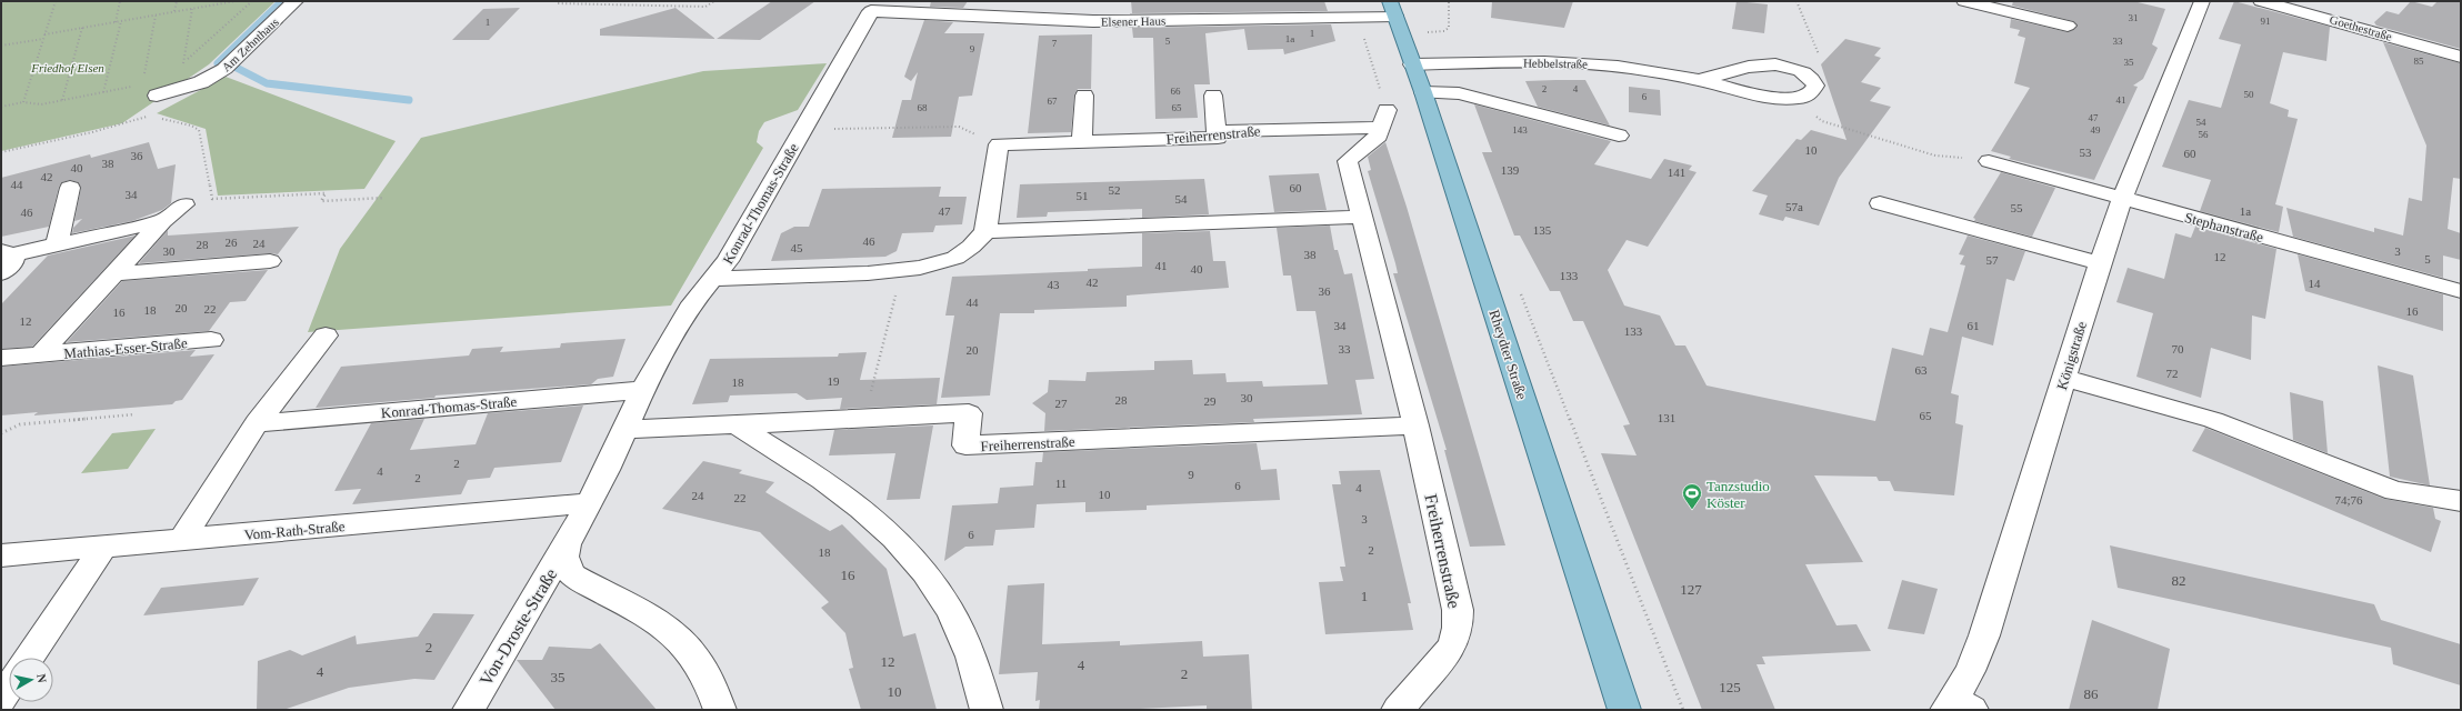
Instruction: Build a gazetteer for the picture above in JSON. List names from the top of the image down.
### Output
{
  "streets": {
    "main road": ["Rheydter Straße"],
    "street": [
      "Elsener Haus",
      "Goethestraße",
      "Am Zehnthaus",
      "Hebbelstraße",
      "Freiherrenstraße",
      "Konrad-Thomas-Straße",
      "Stephanstraße",
      "Mathias-Esser-Straße",
      "Königstraße",
      "Vom-Rath-Straße",
      "Von-Droste-Straße"
    ]
  },
  "crossings": [
    ["Elsener Haus", "Konrad-Thomas-Straße"],
    ["Elsener Haus", "Rheydter Straße"],
    ["Hebbelstraße", "Rheydter Straße"],
    ["Freiherrenstraße", "Konrad-Thomas-Straße"],
    ["Konrad-Thomas-Straße", "Vom-Rath-Straße"],
    ["Konrad-Thomas-Straße", "Von-Droste-Straße"],
    ["Stephanstraße", "Königstraße"]
  ],
  "parks": ["Friedhof Elsen"],
  "places": {
    "sports": ["Tanzstudio Köster"]
  },
  "house_numbers": [
    "31",
    "91",
    "1",
    "1",
    "1a",
    "5",
    "33",
    "7",
    "9",
    "85",
    "35",
    "2",
    "4",
    "66",
    "50",
    "6",
    "41",
    "67",
    "68",
    "65",
    "47",
    "54",
    "143",
    "49",
    "56",
    "10",
    "53",
    "60",
    "36",
    "38",
    "40",
    "139",
    "141",
    "42",
    "44",
    "60",
    "52",
    "34",
    "51",
    "54",
    "57a",
    "55",
    "47",
    "1a",
    "46",
    "135",
    "46",
    "26",
    "24",
    "28",
    "45",
    "30",
    "3",
    "38",
    "12",
    "5",
    "57",
    "41",
    "40",
    "133",
    "42",
    "14",
    "43",
    "36",
    "44",
    "20",
    "22",
    "18",
    "16",
    "16",
    "12",
    "34",
    "61",
    "133",
    "33",
    "70",
    "20",
    "63",
    "72",
    "19",
    "18",
    "30",
    "28",
    "29",
    "27",
    "65",
    "131",
    "2",
    "4",
    "9",
    "2",
    "11",
    "6",
    "4",
    "10",
    "24",
    "22",
    "74;76",
    "3",
    "6",
    "2",
    "18",
    "16",
    "82",
    "127",
    "1",
    "2",
    "12",
    "4",
    "4",
    "2",
    "35",
    "125",
    "10",
    "86"
  ],
  "north": "right"
}
